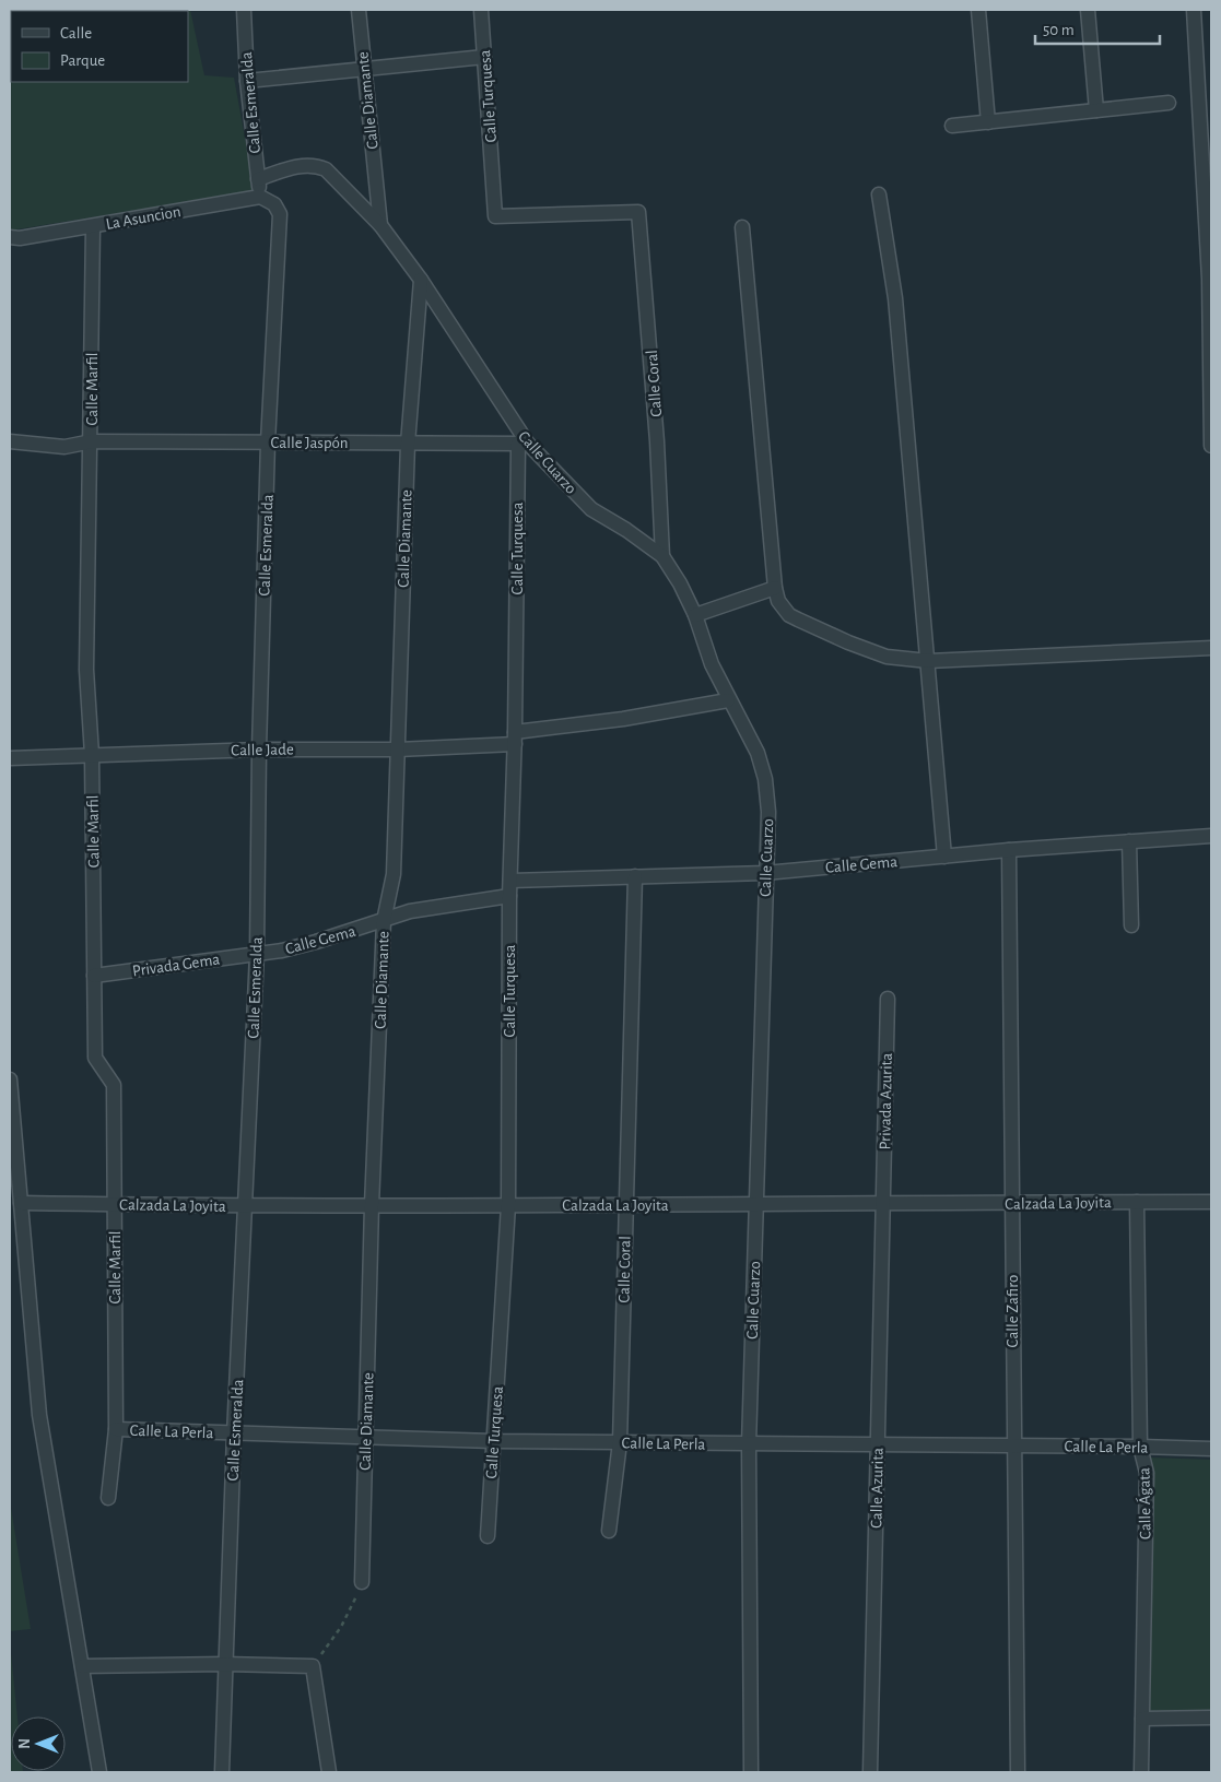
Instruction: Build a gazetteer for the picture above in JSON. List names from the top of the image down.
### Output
{
  "streets": {
    "street": [
      "Calle Turquesa",
      "Calle Diamante",
      "Calle Esmeralda",
      "La Asuncion",
      "Calle Coral",
      "Calle Marfil",
      "Calle Jaspón",
      "Calle Cuarzo",
      "Calle Jade",
      "Calle Gema",
      "Privada Gema",
      "Privada Azurita",
      "Calzada La Joyita",
      "Calle Zafiro",
      "Calle La Perla",
      "Calle Azurita",
      "Calle Ágata"
    ]
  },
  "crossings": [
    ["Calle Turquesa", "Calle Coral"],
    ["Calle Turquesa", "Calle Jaspón"],
    ["Calle Turquesa", "Calle Cuarzo"],
    ["Calle Turquesa", "Calle Jade"],
    ["Calle Turquesa", "Calle Gema"],
    ["Calle Turquesa", "Calzada La Joyita"],
    ["Calle Turquesa", "Calle La Perla"],
    ["Calle Diamante", "Calle Jaspón"],
    ["Calle Diamante", "Calle Cuarzo"],
    ["Calle Diamante", "Calle Jade"],
    ["Calle Diamante", "Calle Gema"],
    ["Calle Diamante", "Calzada La Joyita"],
    ["Calle Diamante", "Calle La Perla"],
    ["Calle Esmeralda", "La Asuncion"],
    ["Calle Esmeralda", "Calle Jaspón"],
    ["Calle Esmeralda", "Calle Cuarzo"],
    ["Calle Esmeralda", "Calle Jade"],
    ["Calle Esmeralda", "Calle Gema"],
    ["Calle Esmeralda", "Privada Gema"],
    ["Calle Esmeralda", "Calzada La Joyita"],
    ["Calle Esmeralda", "Calle La Perla"],
    ["La Asuncion", "Calle Marfil"],
    ["Calle Coral", "Calle Cuarzo"],
    ["Calle Coral", "Calle Gema"],
    ["Calle Coral", "Calzada La Joyita"],
    ["Calle Coral", "Calle La Perla"],
    ["Calle Marfil", "Calle Jaspón"],
    ["Calle Marfil", "Calle Jade"],
    ["Calle Marfil", "Privada Gema"],
    ["Calle Marfil", "Calzada La Joyita"],
    ["Calle Marfil", "Calle La Perla"],
    ["Calle Jaspón", "Calle Cuarzo"],
    ["Calle Cuarzo", "Calle Jade"],
    ["Calle Cuarzo", "Calle Gema"],
    ["Calle Cuarzo", "Calzada La Joyita"],
    ["Calle Cuarzo", "Calle La Perla"],
    ["Calle Gema", "Privada Gema"],
    ["Calle Gema", "Calle Zafiro"],
    ["Privada Azurita", "Calzada La Joyita"],
    ["Privada Azurita", "Calle Azurita"],
    ["Calzada La Joyita", "Calle Zafiro"],
    ["Calzada La Joyita", "Calle Azurita"],
    ["Calzada La Joyita", "Calle Ágata"],
    ["Calle Zafiro", "Calle La Perla"],
    ["Calle La Perla", "Calle Azurita"],
    ["Calle La Perla", "Calle Ágata"]
  ],
  "legend": ["Calle", "Parque"],
  "scale_bar": "50 m",
  "north": "left"
}
